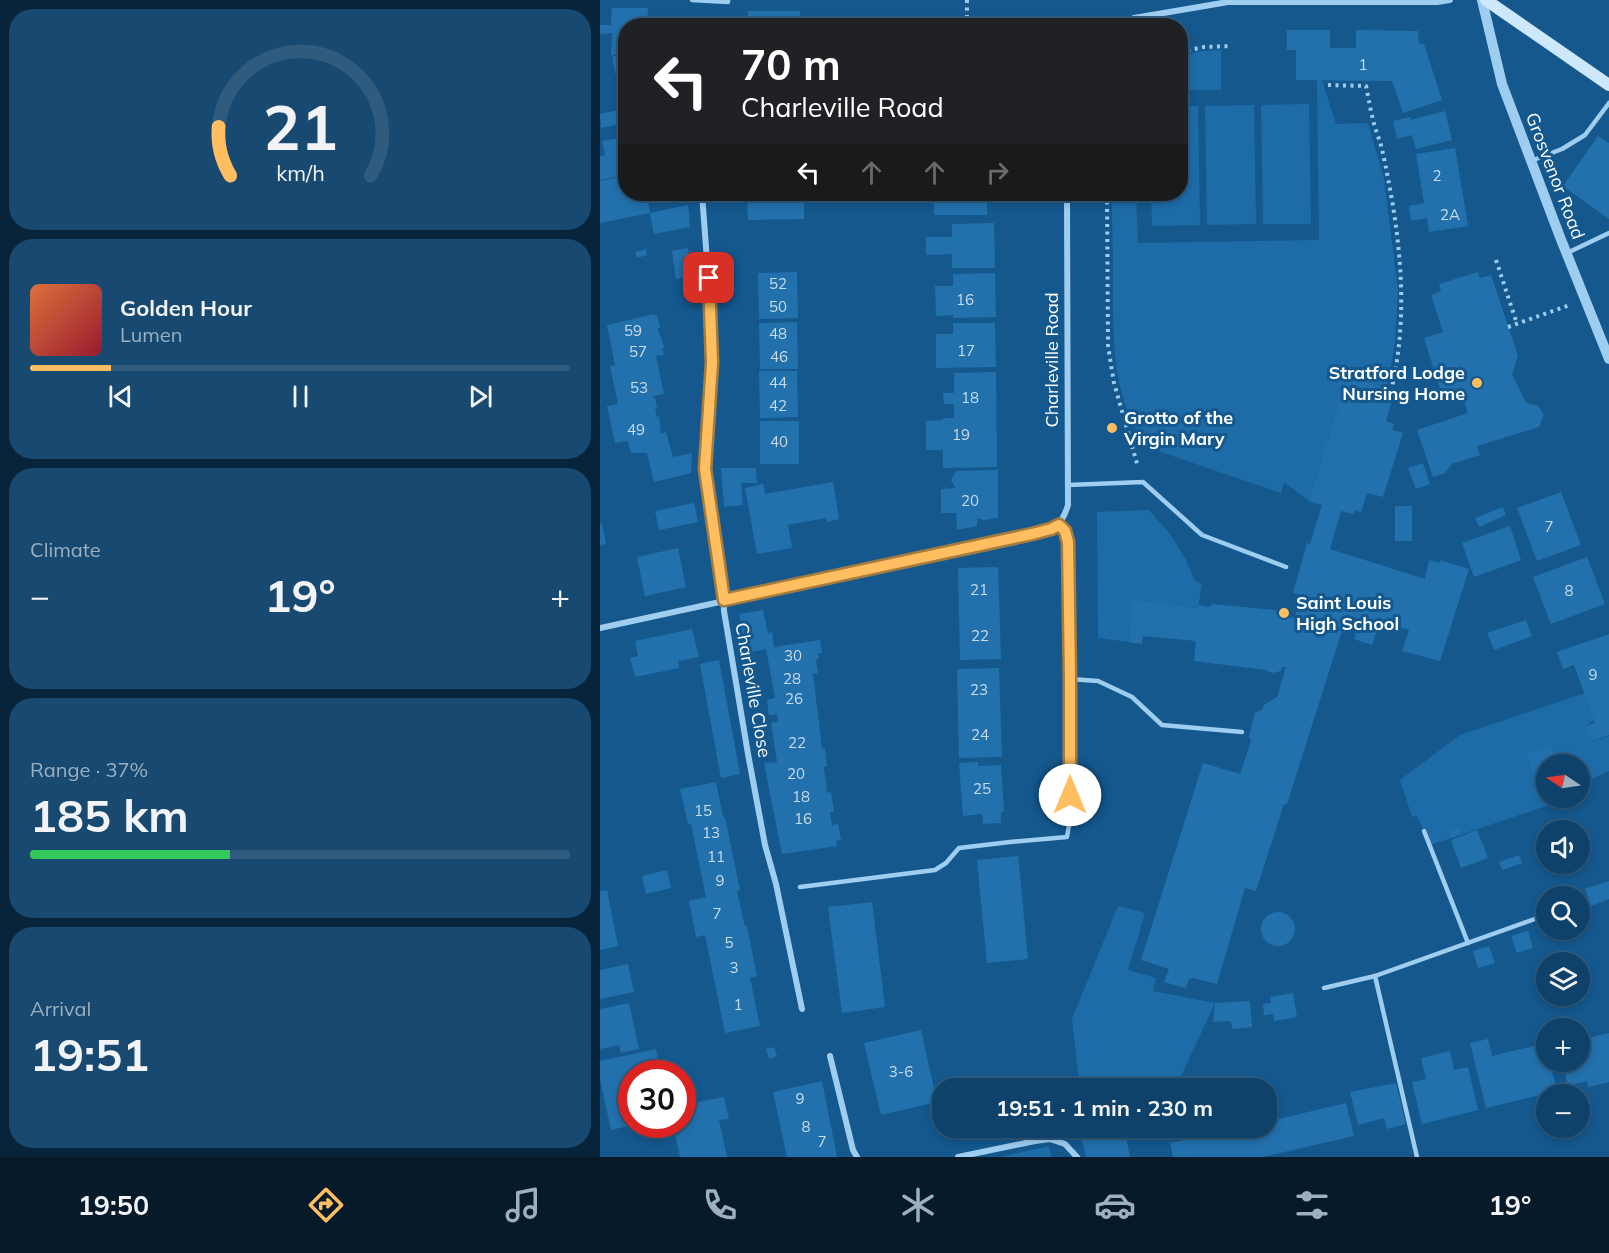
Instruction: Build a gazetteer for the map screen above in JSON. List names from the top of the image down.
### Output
{
  "streets": {
    "street": ["Grosvenor Road", "Charleville Road", "Charleville Close"]
  },
  "places": ["Stratford Lodge Nursing Home", "Grotto of the Virgin Mary", "Saint Louis High School"],
  "house_numbers": [
    "1",
    "2",
    "2A",
    "52",
    "16",
    "50",
    "59",
    "48",
    "17",
    "57",
    "46",
    "44",
    "53",
    "18",
    "42",
    "49",
    "19",
    "40",
    "20",
    "7",
    "21",
    "8",
    "22",
    "30",
    "9",
    "28",
    "23",
    "26",
    "24",
    "22",
    "20",
    "25",
    "18",
    "15",
    "16",
    "13",
    "11",
    "9",
    "7",
    "5",
    "3",
    "1",
    "3-6",
    "9",
    "8",
    "7"
  ],
  "north": "left",
  "page": {
    "turn": ["70 m", "Charleville Road"],
    "song": ["Golden Hour", "Lumen"],
    "tile": [
      "Climate",
      ["Range · 37%", "185 km"],
      ["Arrival", "19:51"]
    ],
    "heat": ["−", "19°", "+"],
    "map_buttons": ["+", "−"],
    "limit": "30",
    "trip": "19:51 · 1 min · 230 m",
    "tabs": ["19:50", "19°"],
    "gauge": ["21", "km/h"]
  }
}
